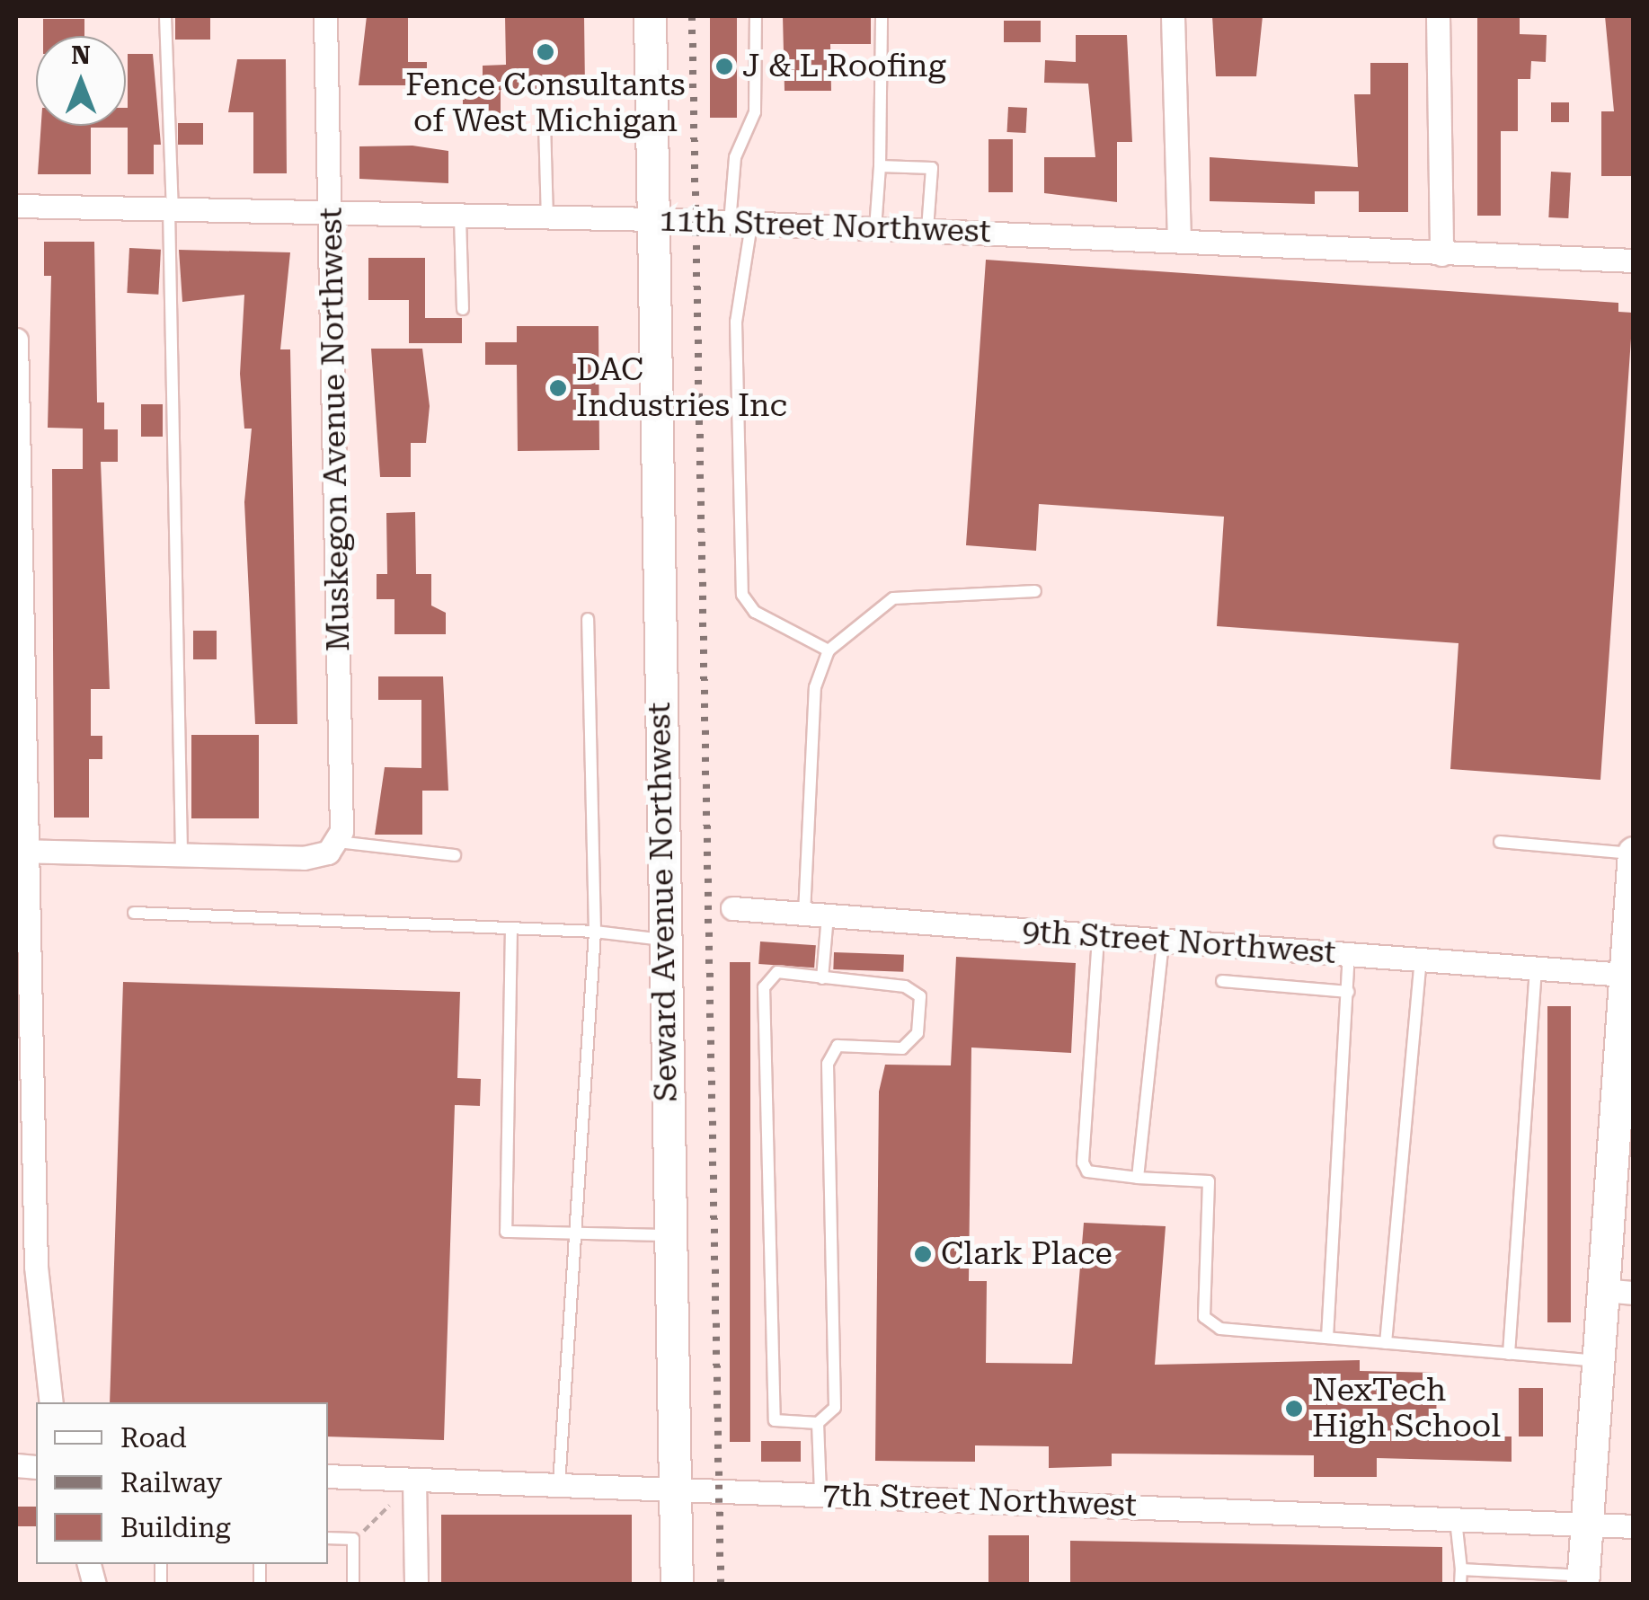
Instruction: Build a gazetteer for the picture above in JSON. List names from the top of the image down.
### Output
{
  "streets": {
    "street": [
      "11th Street Northwest",
      "Muskegon Avenue Northwest",
      "Seward Avenue Northwest",
      "9th Street Northwest",
      "7th Street Northwest"
    ]
  },
  "crossings": [
    ["11th Street Northwest", "Muskegon Avenue Northwest"],
    ["11th Street Northwest", "Seward Avenue Northwest"],
    ["Seward Avenue Northwest", "7th Street Northwest"]
  ],
  "places": [
    "Fence Consultants of West Michigan",
    "J & L Roofing",
    "DAC Industries Inc",
    "Clark Place",
    "NexTech High School"
  ],
  "legend": ["Road", "Railway", "Building"],
  "north": "top"
}
